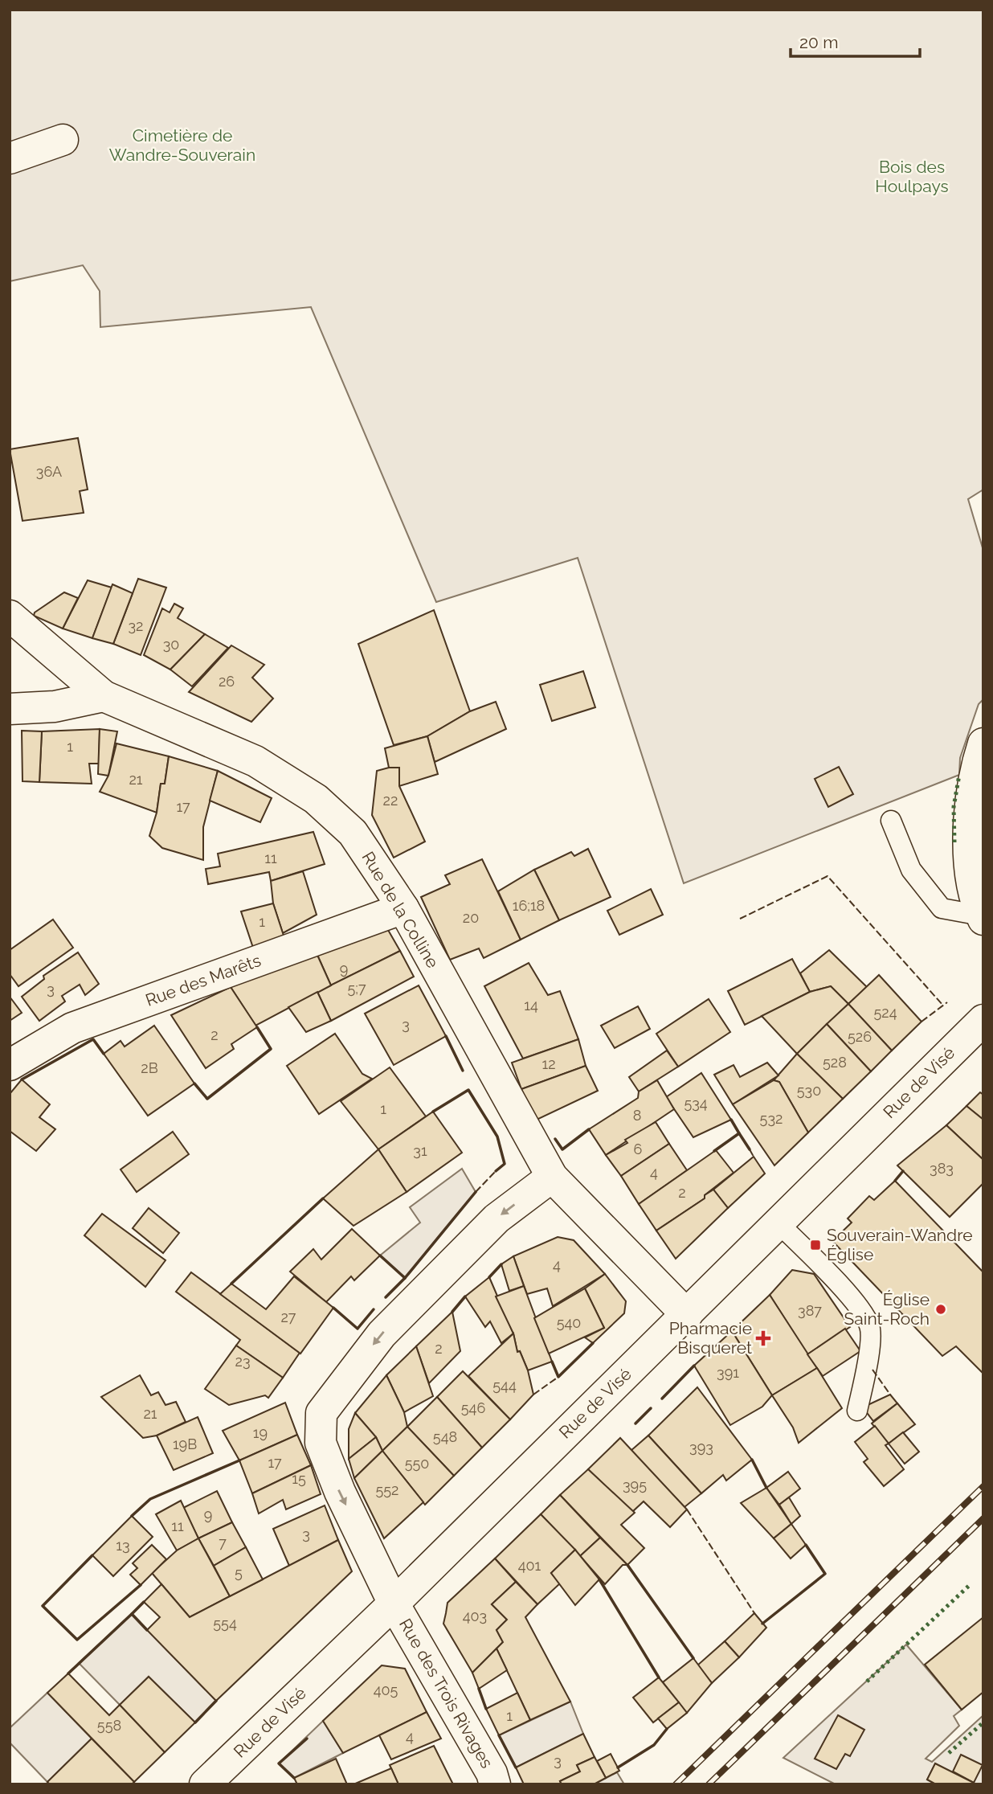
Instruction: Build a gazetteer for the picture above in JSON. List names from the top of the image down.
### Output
{
  "streets": {
    "street": [
      "Rue de la Colline",
      "Rue des Marêts",
      "Rue de Visé",
      "Rue des Trois Rivages"
    ]
  },
  "crossings": [
    ["Rue de la Colline", "Rue des Marêts"],
    ["Rue de la Colline", "Rue de Visé"],
    ["Rue de la Colline", "Rue des Trois Rivages"],
    ["Rue de Visé", "Rue des Trois Rivages"]
  ],
  "one_way": ["Rue des Trois Rivages"],
  "parks": ["Cimetière de Wandre-Souverain", "Bois des Houlpays"],
  "places": {
    "transit": ["Souverain-Wandre Église"],
    "other": ["Église Saint-Roch"],
    "health": ["Pharmacie Bisqueret"]
  },
  "house_numbers": [
    "36A",
    "32",
    "30",
    "26",
    "1",
    "21",
    "22",
    "17",
    "11",
    "16;18",
    "20",
    "1",
    "9",
    "5;7",
    "3",
    "14",
    "524",
    "3",
    "2",
    "526",
    "528",
    "12",
    "2B",
    "530",
    "534",
    "1",
    "8",
    "532",
    "6",
    "31",
    "383",
    "4",
    "2",
    "4",
    "387",
    "27",
    "540",
    "2",
    "23",
    "391",
    "544",
    "546",
    "21",
    "19",
    "548",
    "19B",
    "393",
    "17",
    "550",
    "15",
    "395",
    "552",
    "9",
    "11",
    "3",
    "7",
    "13",
    "401",
    "5",
    "403",
    "554",
    "405",
    "1",
    "558",
    "4",
    "3"
  ],
  "scale_bar": "20 m"
}
